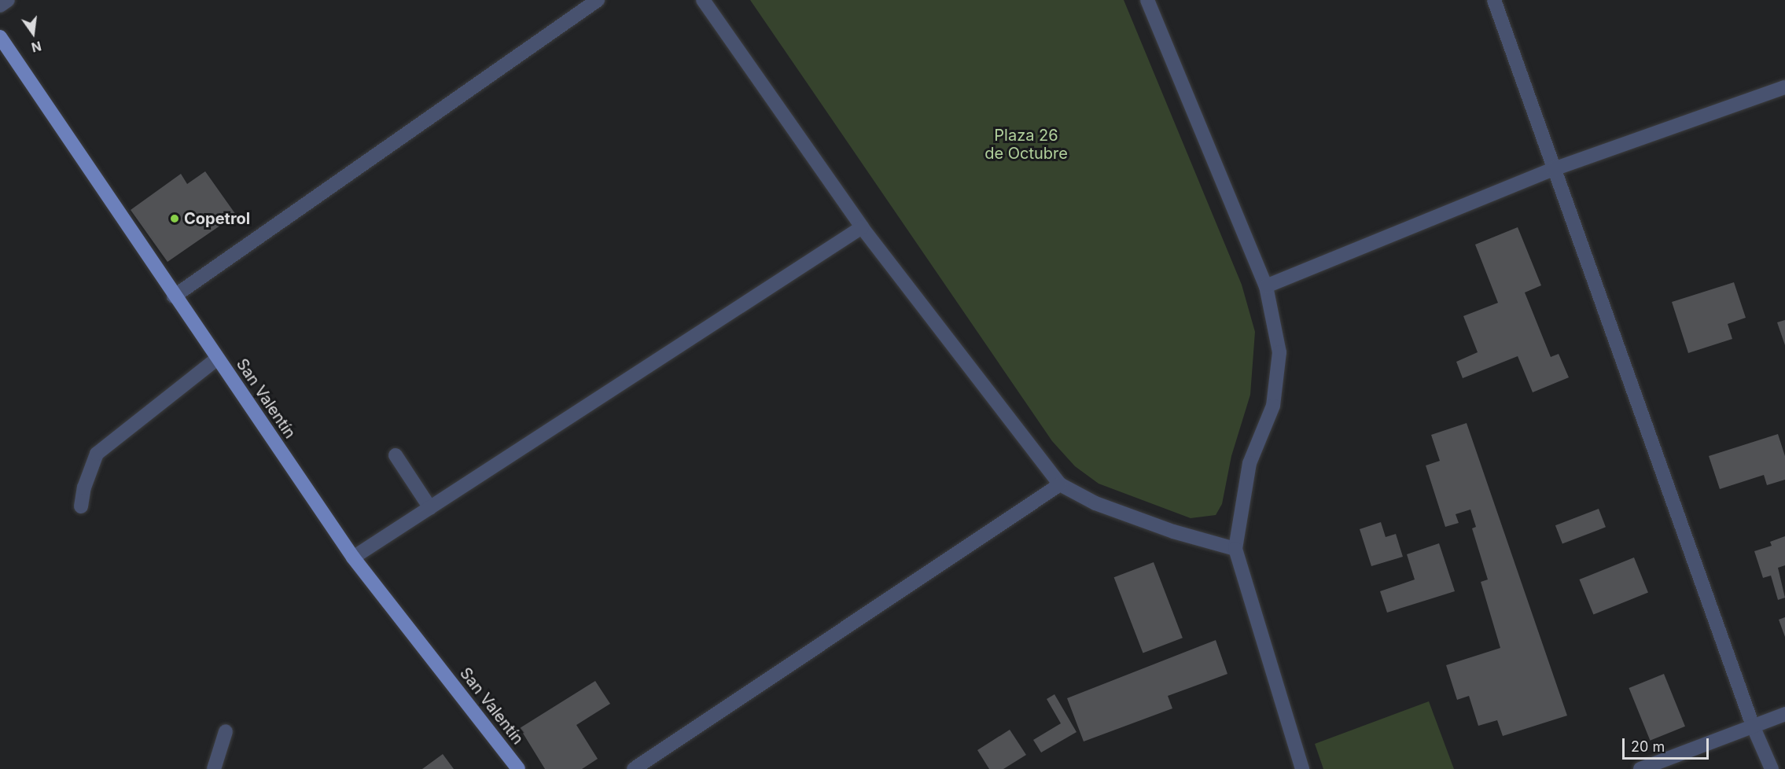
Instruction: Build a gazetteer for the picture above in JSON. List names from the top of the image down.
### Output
{
  "streets": {
    "main road": ["San Valentín"]
  },
  "parks": ["Plaza 26 de Octubre"],
  "places": ["Copetrol"],
  "scale_bar": "20 m",
  "north": "bottom"
}
